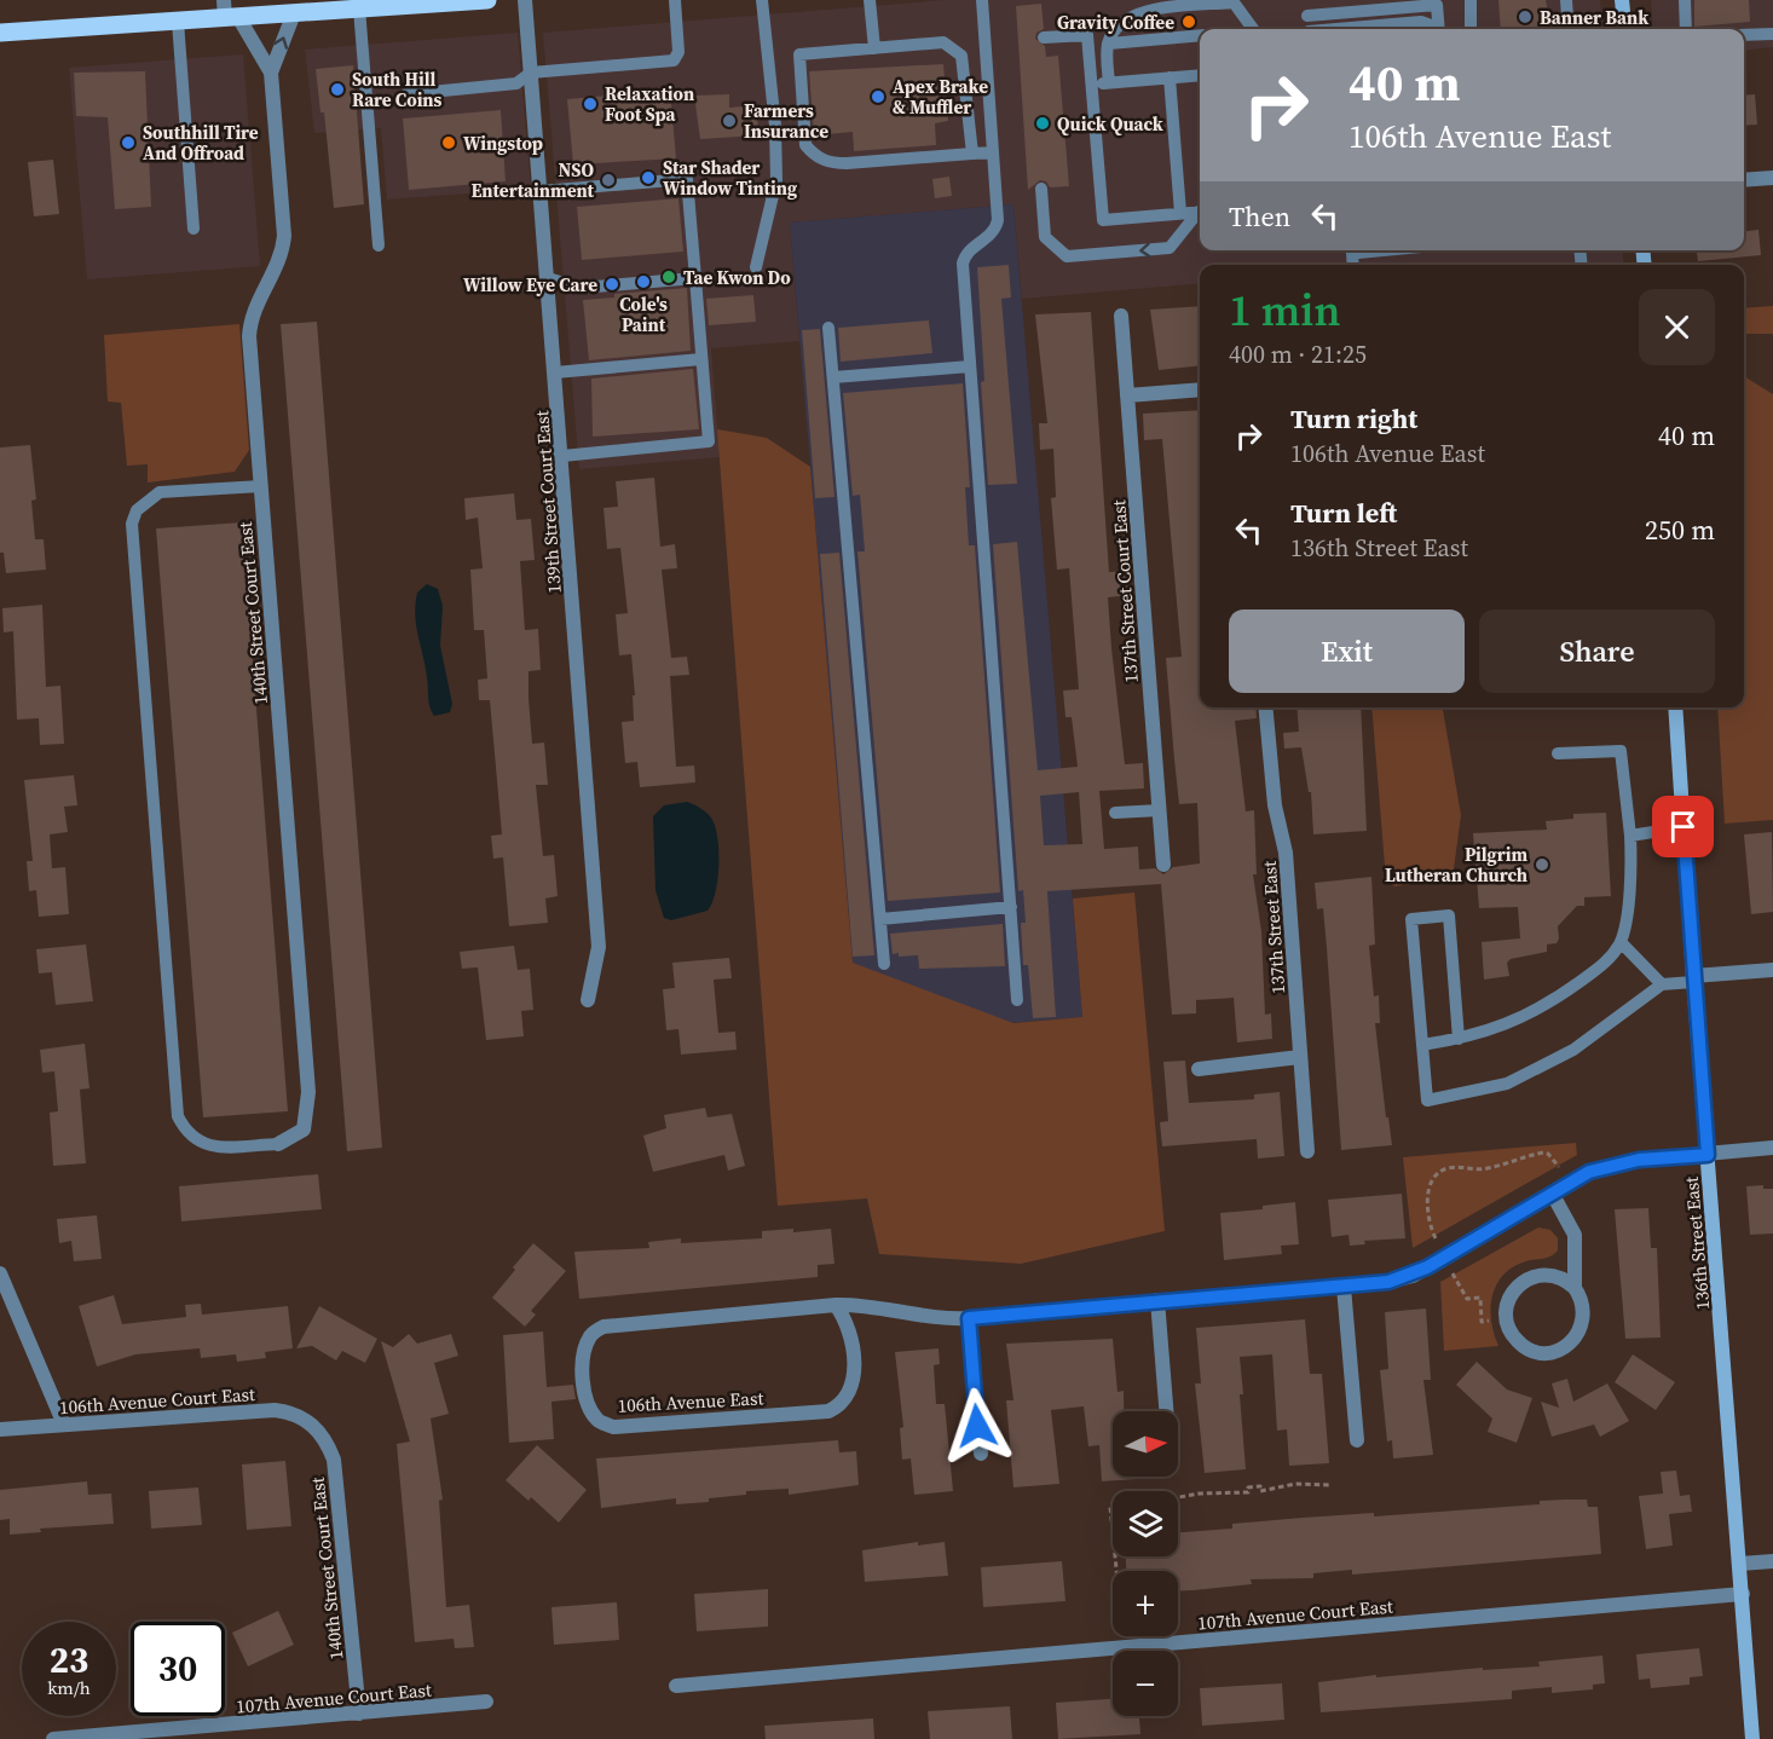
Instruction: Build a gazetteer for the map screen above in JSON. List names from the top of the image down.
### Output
{
  "streets": {
    "street": [
      "139th Street Court East",
      "137th Street Court East",
      "140th Street Court East",
      "137th Street East",
      "136th Street East",
      "106th Avenue Court East",
      "106th Avenue East",
      "107th Avenue Court East"
    ]
  },
  "crossings": [
    ["140th Street Court East", "106th Avenue Court East"],
    ["140th Street Court East", "107th Avenue Court East"],
    ["136th Street East", "106th Avenue East"],
    ["136th Street East", "107th Avenue Court East"]
  ],
  "places": [
    "Banner Bank",
    "Gravity Coffee",
    "South Hill Rare Coins",
    "Apex Brake & Muffler",
    "Relaxation Foot Spa",
    "Farmers Insurance",
    "Quick Quack",
    "Southhill Tire And Offroad",
    "Wingstop",
    "Star Shader Window Tinting",
    "NSO Entertainment",
    "Tae Kwon Do",
    "Cole's Paint",
    "Willow Eye Care",
    "Pilgrim Lutheran Church"
  ],
  "north": "right",
  "page": {
    "turn": ["40 m", "106th Avenue East"],
    "then": "Then",
    "heading": ["1 min", "400 m · 21:25"],
    "list": [
      {
        "name": "Turn right",
        "note": "106th Avenue East",
        "value": "40 m"
      },
      {
        "name": "Turn left",
        "note": "136th Street East",
        "value": "250 m"
      }
    ],
    "buttons": ["Exit", "Share"],
    "map_buttons": ["+", "−"],
    "speed": "23 km/h",
    "limit": "30"
  }
}
